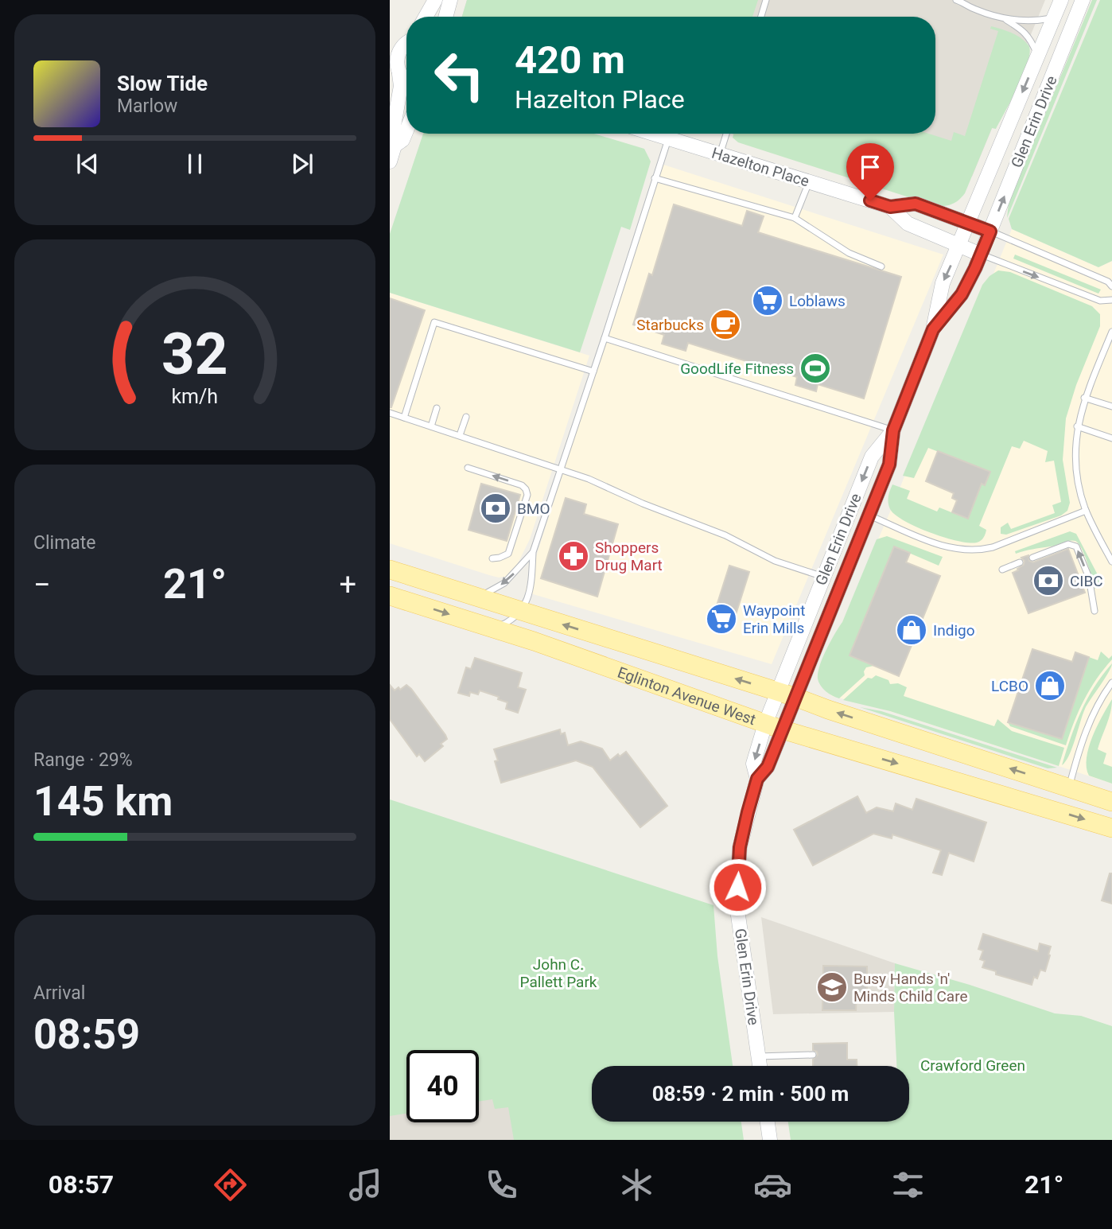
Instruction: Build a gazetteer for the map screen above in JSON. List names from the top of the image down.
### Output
{
  "streets": {
    "main road": ["Eglinton Avenue West"],
    "street": ["Glen Erin Drive", "Hazelton Place"]
  },
  "crossings": [
    ["Glen Erin Drive", "Hazelton Place"],
    ["Glen Erin Drive", "Eglinton Avenue West"]
  ],
  "parks": ["John C. Pallett Park", "Crawford Green"],
  "places": {
    "supermarket": ["Loblaws", "Waypoint Erin Mills"],
    "cafe": ["Starbucks"],
    "sports": ["GoodLife Fitness"],
    "bank": ["BMO", "CIBC"],
    "pharmacy": ["Shoppers Drug Mart"],
    "shop": ["Indigo", "LCBO"],
    "school or university": ["Busy Hands 'n' Minds Child Care"]
  },
  "page": {
    "turn": ["420 m", "Hazelton Place"],
    "song": ["Slow Tide", "Marlow"],
    "tile": [
      "Climate",
      ["Range · 29%", "145 km"],
      ["Arrival", "08:59"]
    ],
    "heat": ["−", "21°", "+"],
    "limit": "40",
    "trip": "08:59 · 2 min · 500 m",
    "tabs": ["08:57", "21°"],
    "gauge": ["32", "km/h"]
  }
}
